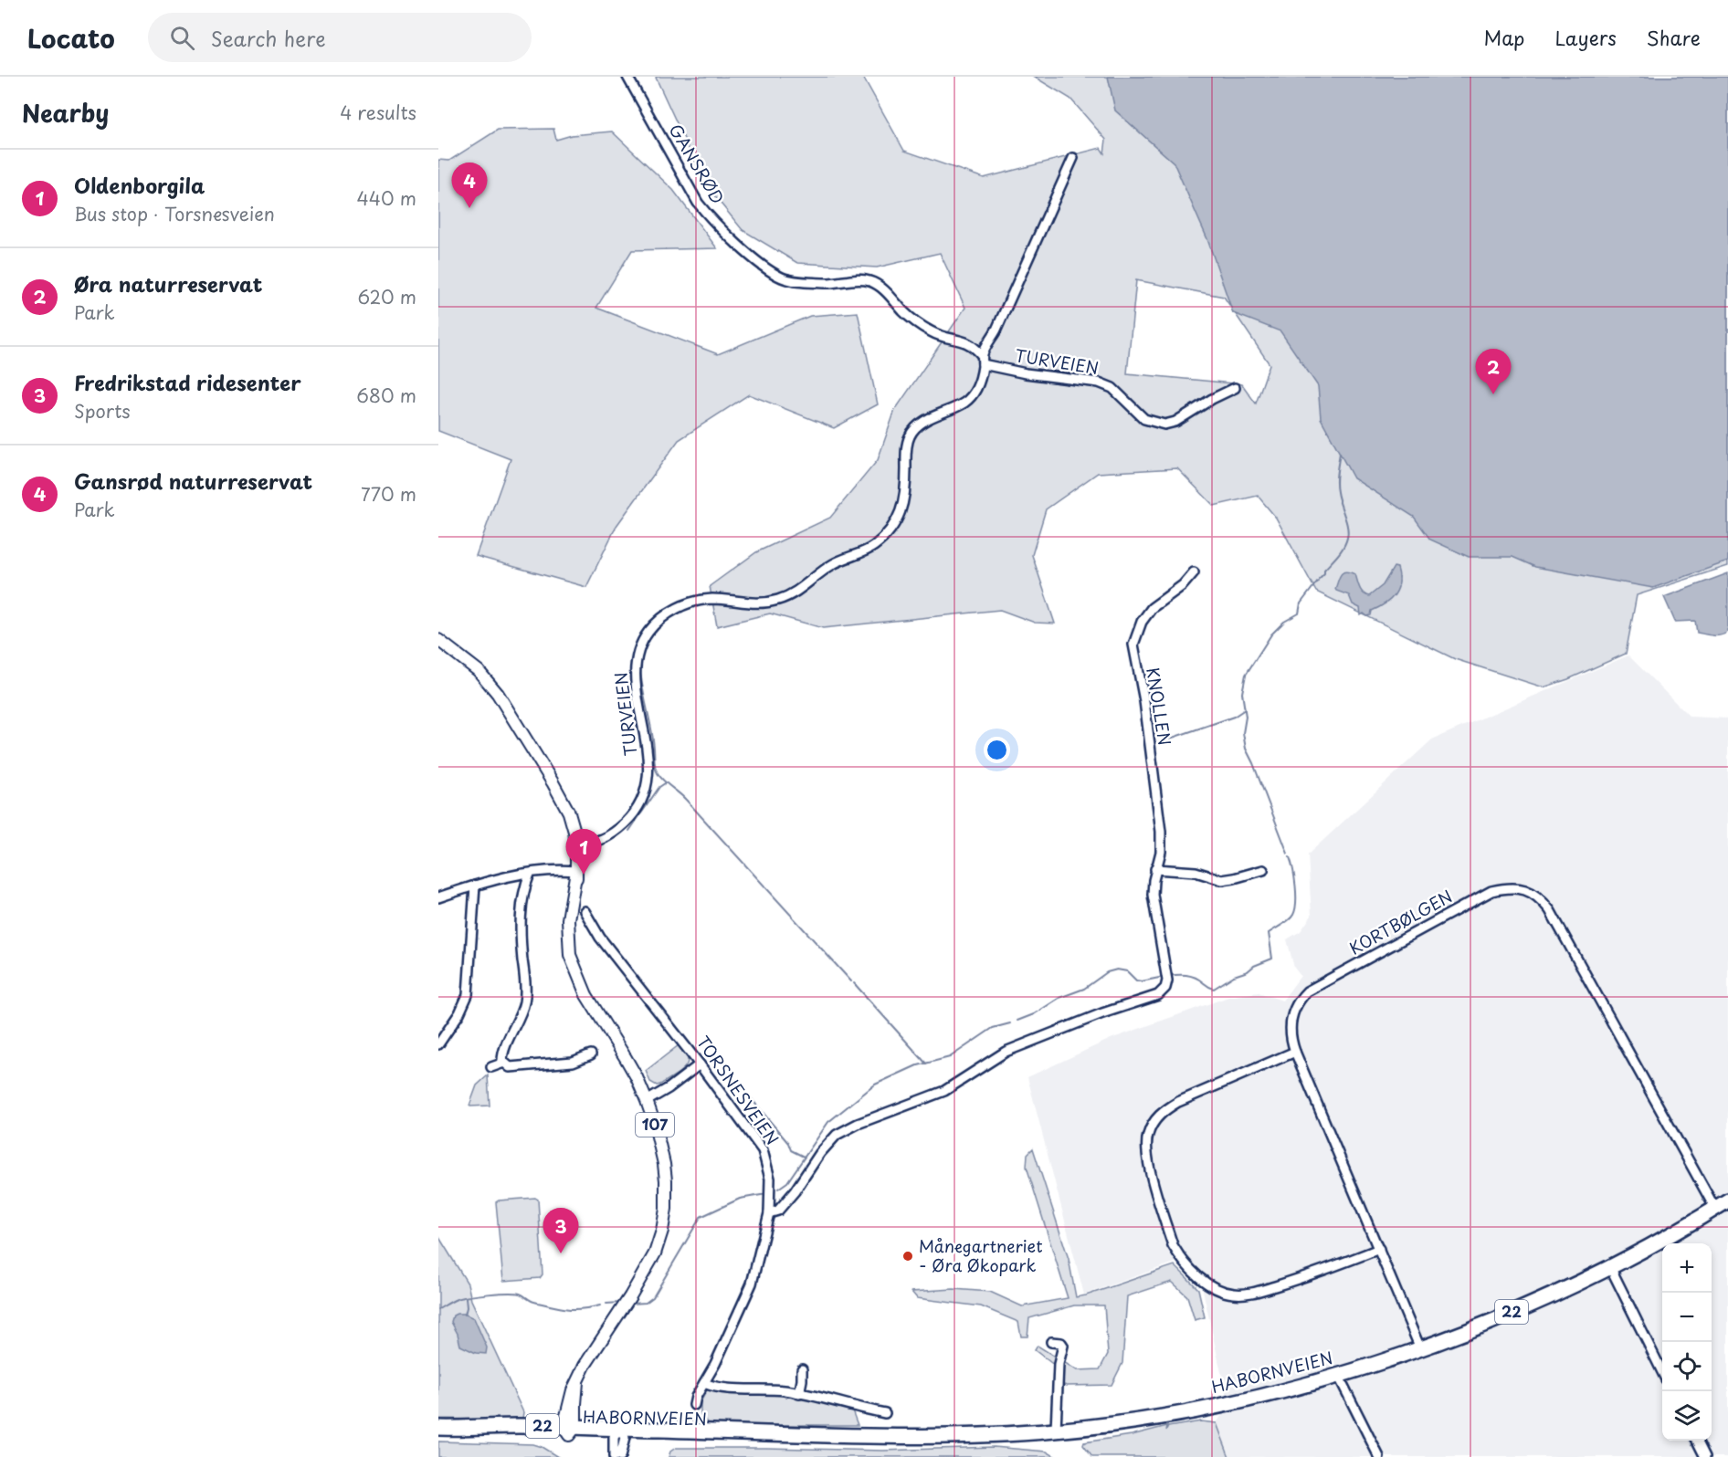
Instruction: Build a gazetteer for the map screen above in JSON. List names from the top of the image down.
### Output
{
  "streets": {
    "highway": ["22", "HABORNVEIEN"],
    "main road": ["107"],
    "street": [
      "GANSRØD",
      "TURVEIEN",
      "KNOLLEN",
      "KORTBØLGEN",
      "TORSNESVEIEN"
    ]
  },
  "crossings": [
    ["GANSRØD", "TURVEIEN"],
    ["TURVEIEN", "107"],
    ["KNOLLEN", "TORSNESVEIEN"],
    ["KORTBØLGEN", "HABORNVEIEN"],
    ["107", "HABORNVEIEN"]
  ],
  "places": ["Månegartneriet - Øra Økopark"],
  "page": {
    "header": "Locato",
    "search": "Search here",
    "nav": ["Map", "Layers", "Share"],
    "heading": ["Nearby", "4 results"],
    "list": [
      {
        "mark": "1",
        "name": "Oldenborgila",
        "note": "Bus stop · Torsnesveien",
        "value": "440 m"
      },
      {
        "mark": "2",
        "name": "Øra naturreservat",
        "note": "Park",
        "value": "620 m"
      },
      {
        "mark": "3",
        "name": "Fredrikstad ridesenter",
        "note": "Sports",
        "value": "680 m"
      },
      {
        "mark": "4",
        "name": "Gansrød naturreservat",
        "note": "Park",
        "value": "770 m"
      }
    ],
    "pins": [
      "4",
      "2",
      "1",
      "3"
    ],
    "map_buttons": ["+", "−"]
  }
}
